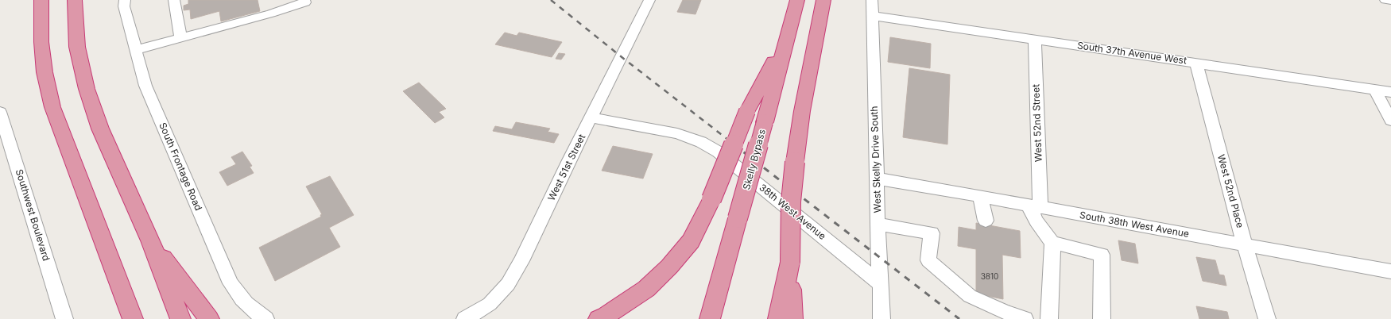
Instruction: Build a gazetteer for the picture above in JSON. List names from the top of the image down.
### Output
{
  "streets": {
    "highway": ["Skelly Bypass"],
    "street": [
      "South 37th Avenue West",
      "West 52nd Street",
      "West Skelly Drive South",
      "South Frontage Road",
      "West 51st Street",
      "West 52nd Place",
      "38th West Avenue",
      "Southwest Boulevard",
      "South 38th West Avenue"
    ]
  },
  "crossings": [
    ["South 37th Avenue West", "West 52nd Street"],
    ["South 37th Avenue West", "West Skelly Drive South"],
    ["South 37th Avenue West", "West 52nd Place"],
    ["West 52nd Street", "South 38th West Avenue"],
    ["West Skelly Drive South", "38th West Avenue"],
    ["West Skelly Drive South", "South 38th West Avenue"],
    ["West 51st Street", "38th West Avenue"],
    ["West 52nd Place", "South 38th West Avenue"]
  ],
  "house_numbers": ["3810"]
}
